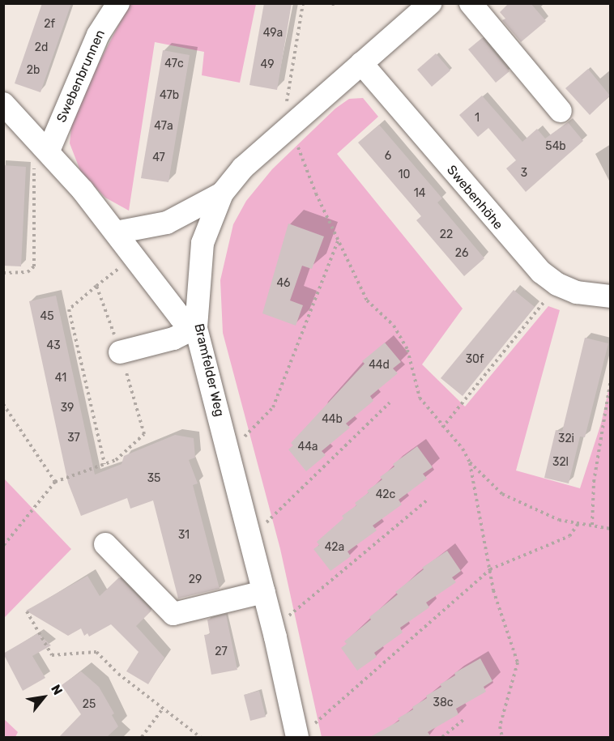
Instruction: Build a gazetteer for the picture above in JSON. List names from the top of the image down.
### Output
{
  "streets": {
    "street": ["Swebenbrunnen", "Swebenhöhe", "Bramfelder Weg"]
  },
  "crossings": [
    ["Swebenhöhe", "Bramfelder Weg"]
  ],
  "house_numbers": [
    "2f",
    "49a",
    "2d",
    "47c",
    "49",
    "2b",
    "47b",
    "1",
    "47a",
    "54b",
    "6",
    "47",
    "3",
    "10",
    "14",
    "22",
    "26",
    "46",
    "45",
    "43",
    "30f",
    "44d",
    "41",
    "39",
    "44b",
    "37",
    "32i",
    "44a",
    "32l",
    "35",
    "42c",
    "31",
    "42a",
    "29",
    "27",
    "38c",
    "25"
  ],
  "north": "top right"
}
